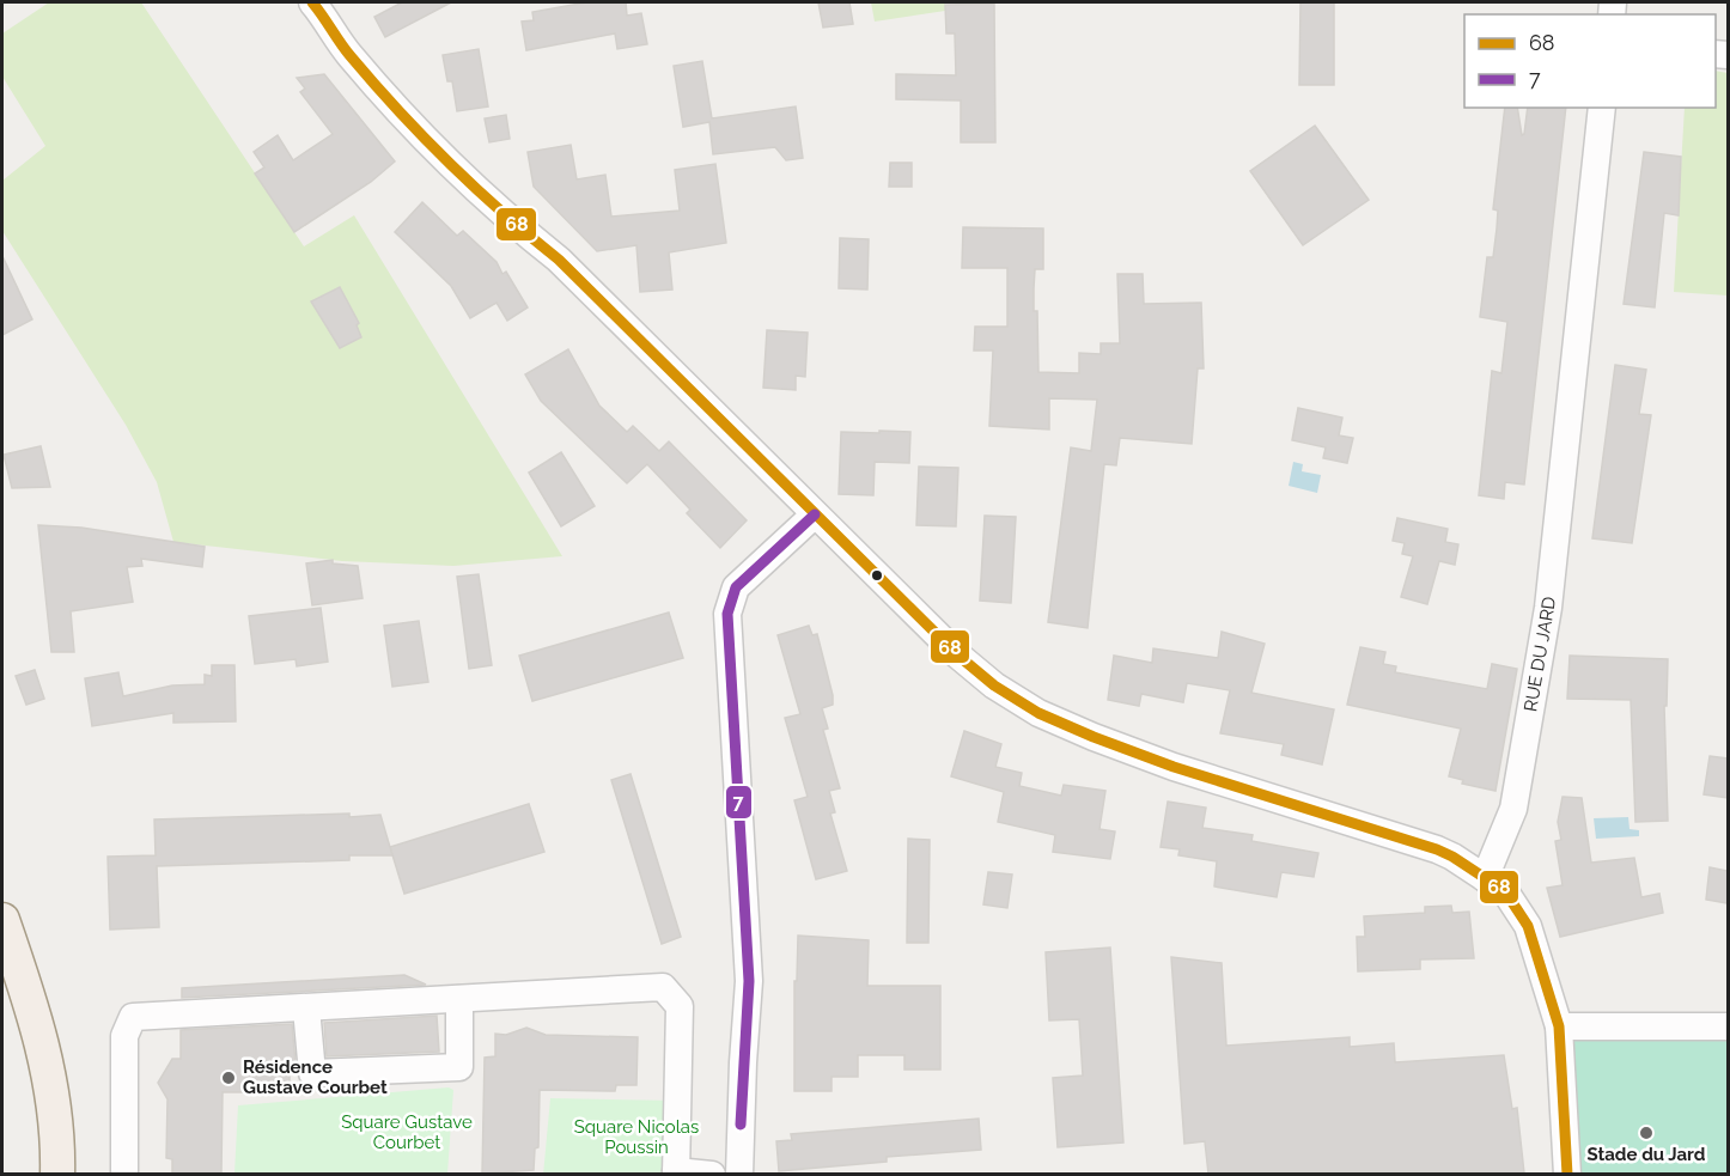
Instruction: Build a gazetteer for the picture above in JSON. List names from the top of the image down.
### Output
{
  "streets": {
    "street": ["RUE DU JARD"]
  },
  "parks": ["Square Gustave Courbet", "Square Nicolas Poussin"],
  "places": ["Résidence Gustave Courbet", "Stade du Jard"],
  "lines": ["transit line 68", "transit line 7"],
  "legend": ["68", "7"]
}
